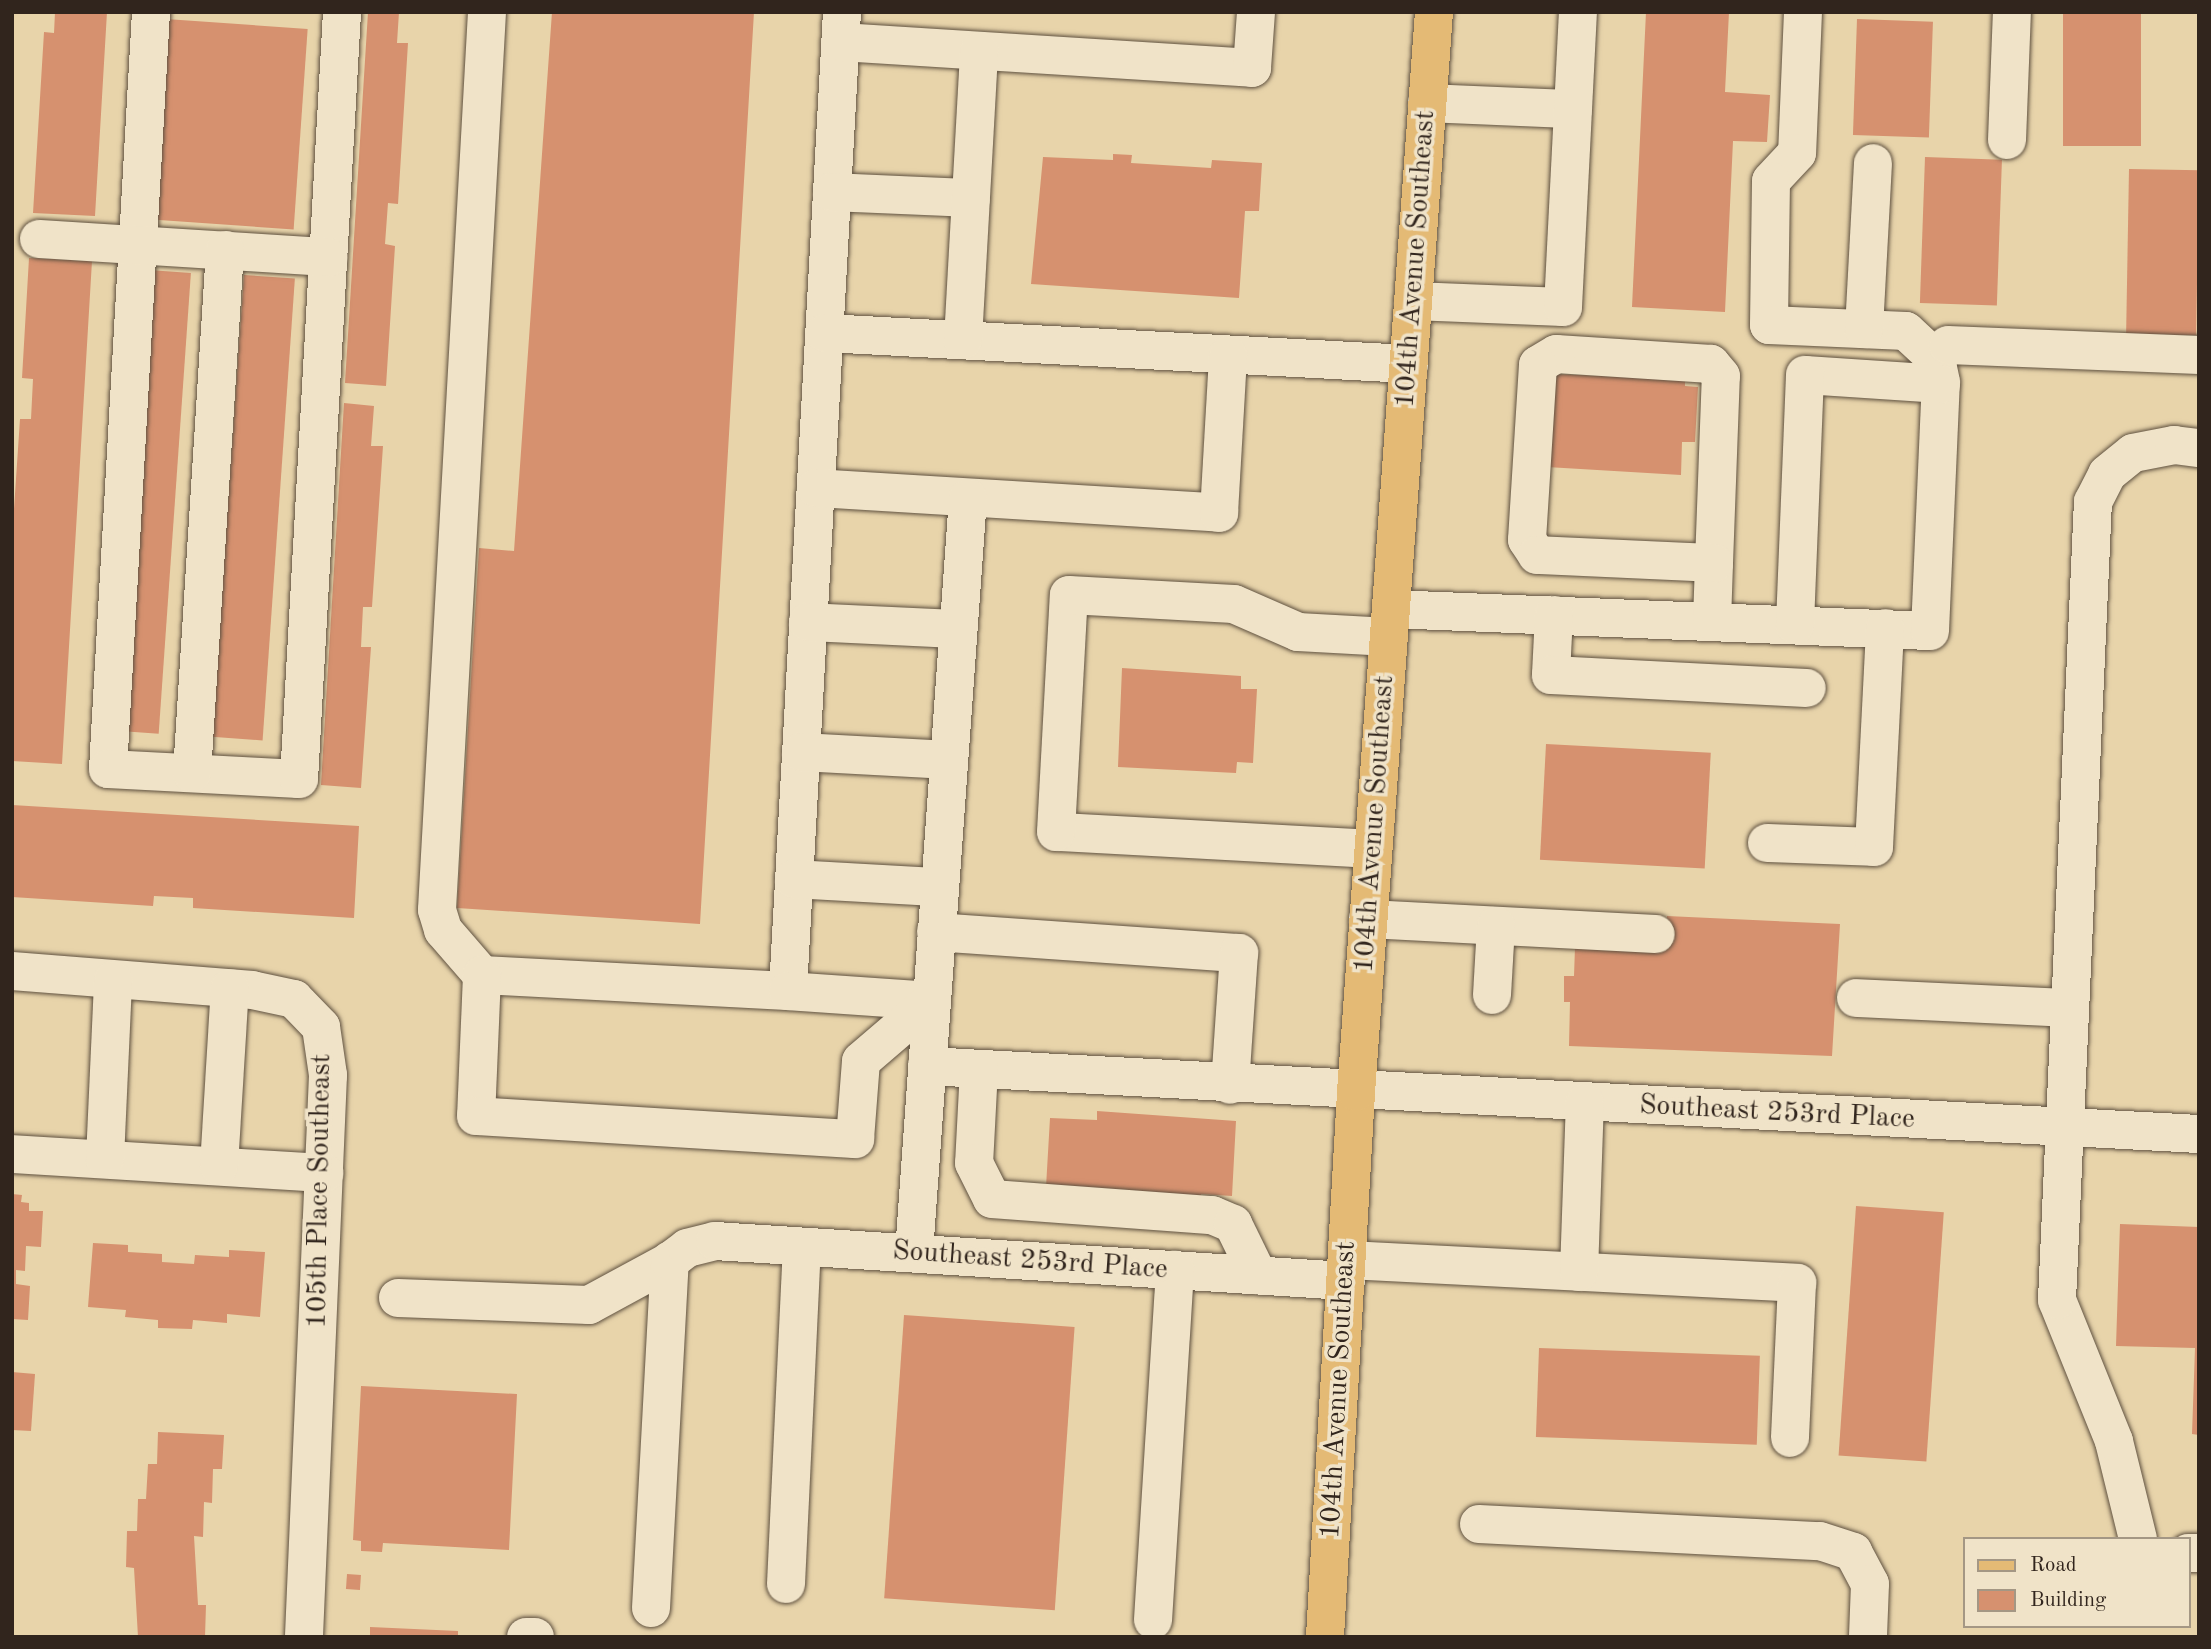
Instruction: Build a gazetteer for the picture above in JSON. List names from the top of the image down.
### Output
{
  "streets": {
    "main road": ["104th Avenue Southeast"],
    "street": ["Southeast 253rd Place", "105th Place Southeast"]
  },
  "crossings": [
    ["104th Avenue Southeast", "Southeast 253rd Place"]
  ],
  "legend": ["Road", "Building"]
}
